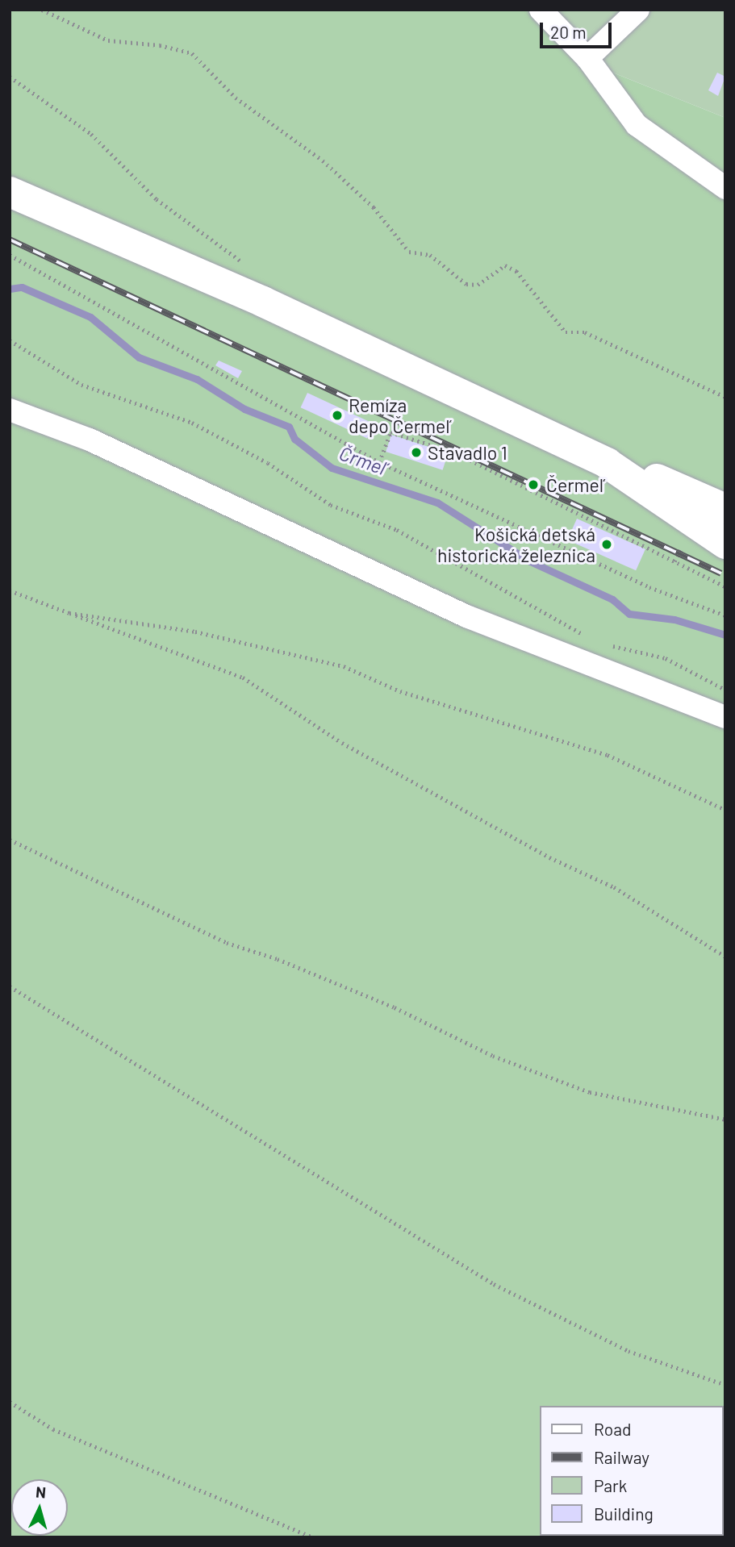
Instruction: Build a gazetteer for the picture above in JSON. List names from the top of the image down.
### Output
{
  "water": ["Črmeľ"],
  "places": [
    "Remíza depo Čermeľ",
    "Stavadlo 1",
    "Čermeľ",
    "Košická detská historická železnica"
  ],
  "legend": [
    "Road",
    "Railway",
    "Park",
    "Building"
  ],
  "scale_bar": "20 m",
  "north": "top"
}
